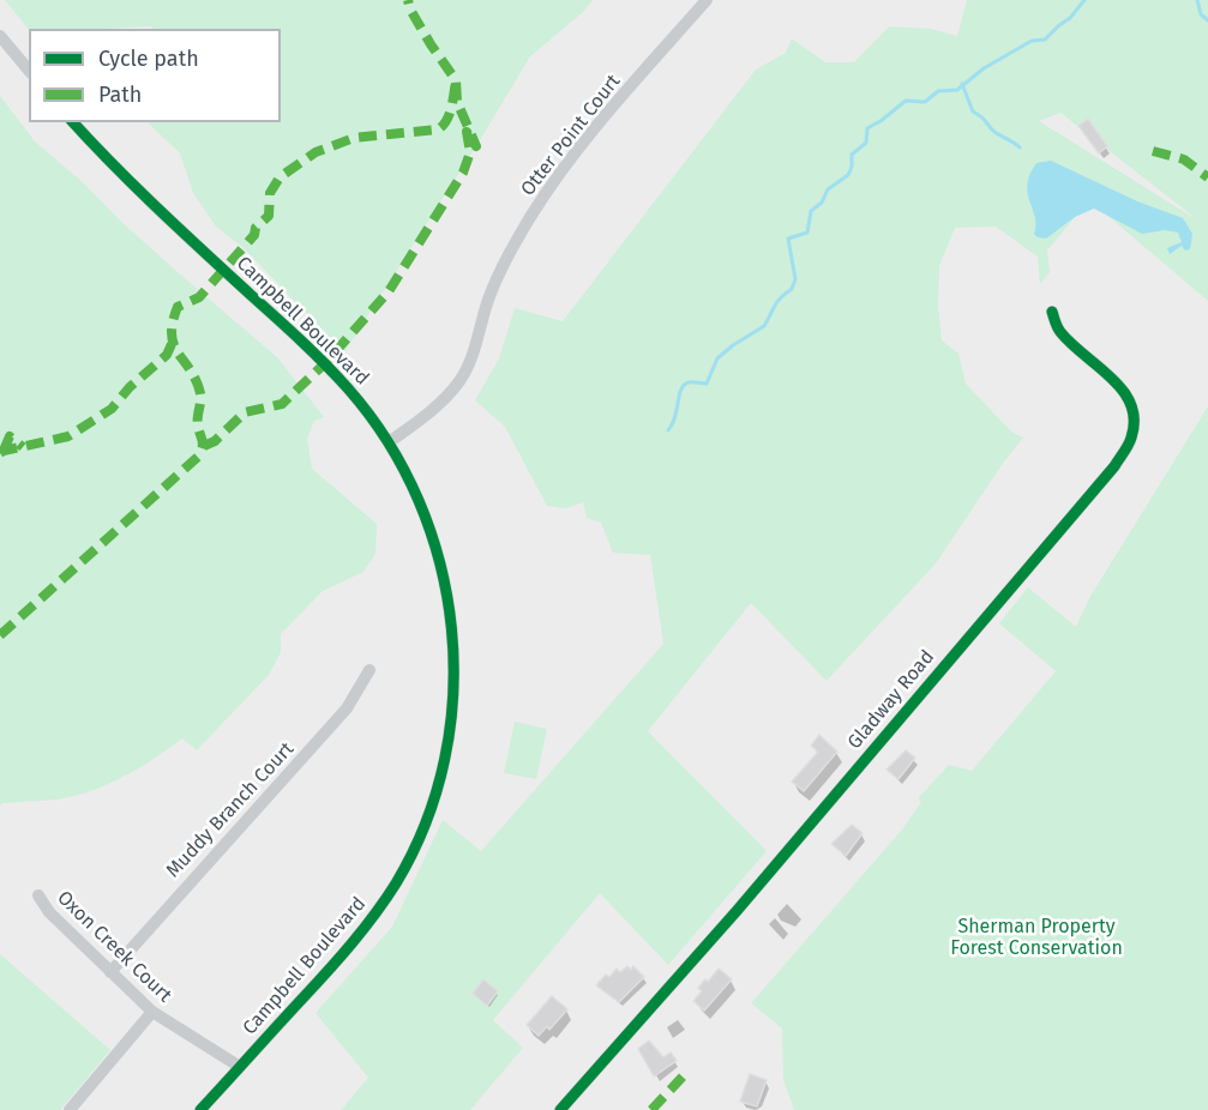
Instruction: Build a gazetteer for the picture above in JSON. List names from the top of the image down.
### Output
{
  "streets": {
    "street": [
      "Otter Point Court",
      "Campbell Boulevard",
      "Gladway Road",
      "Muddy Branch Court",
      "Oxon Creek Court"
    ]
  },
  "crossings": [
    ["Otter Point Court", "Campbell Boulevard"],
    ["Campbell Boulevard", "Oxon Creek Court"],
    ["Muddy Branch Court", "Oxon Creek Court"]
  ],
  "parks": ["Sherman Property Forest Conservation"],
  "legend": ["Cycle path", "Path"]
}
